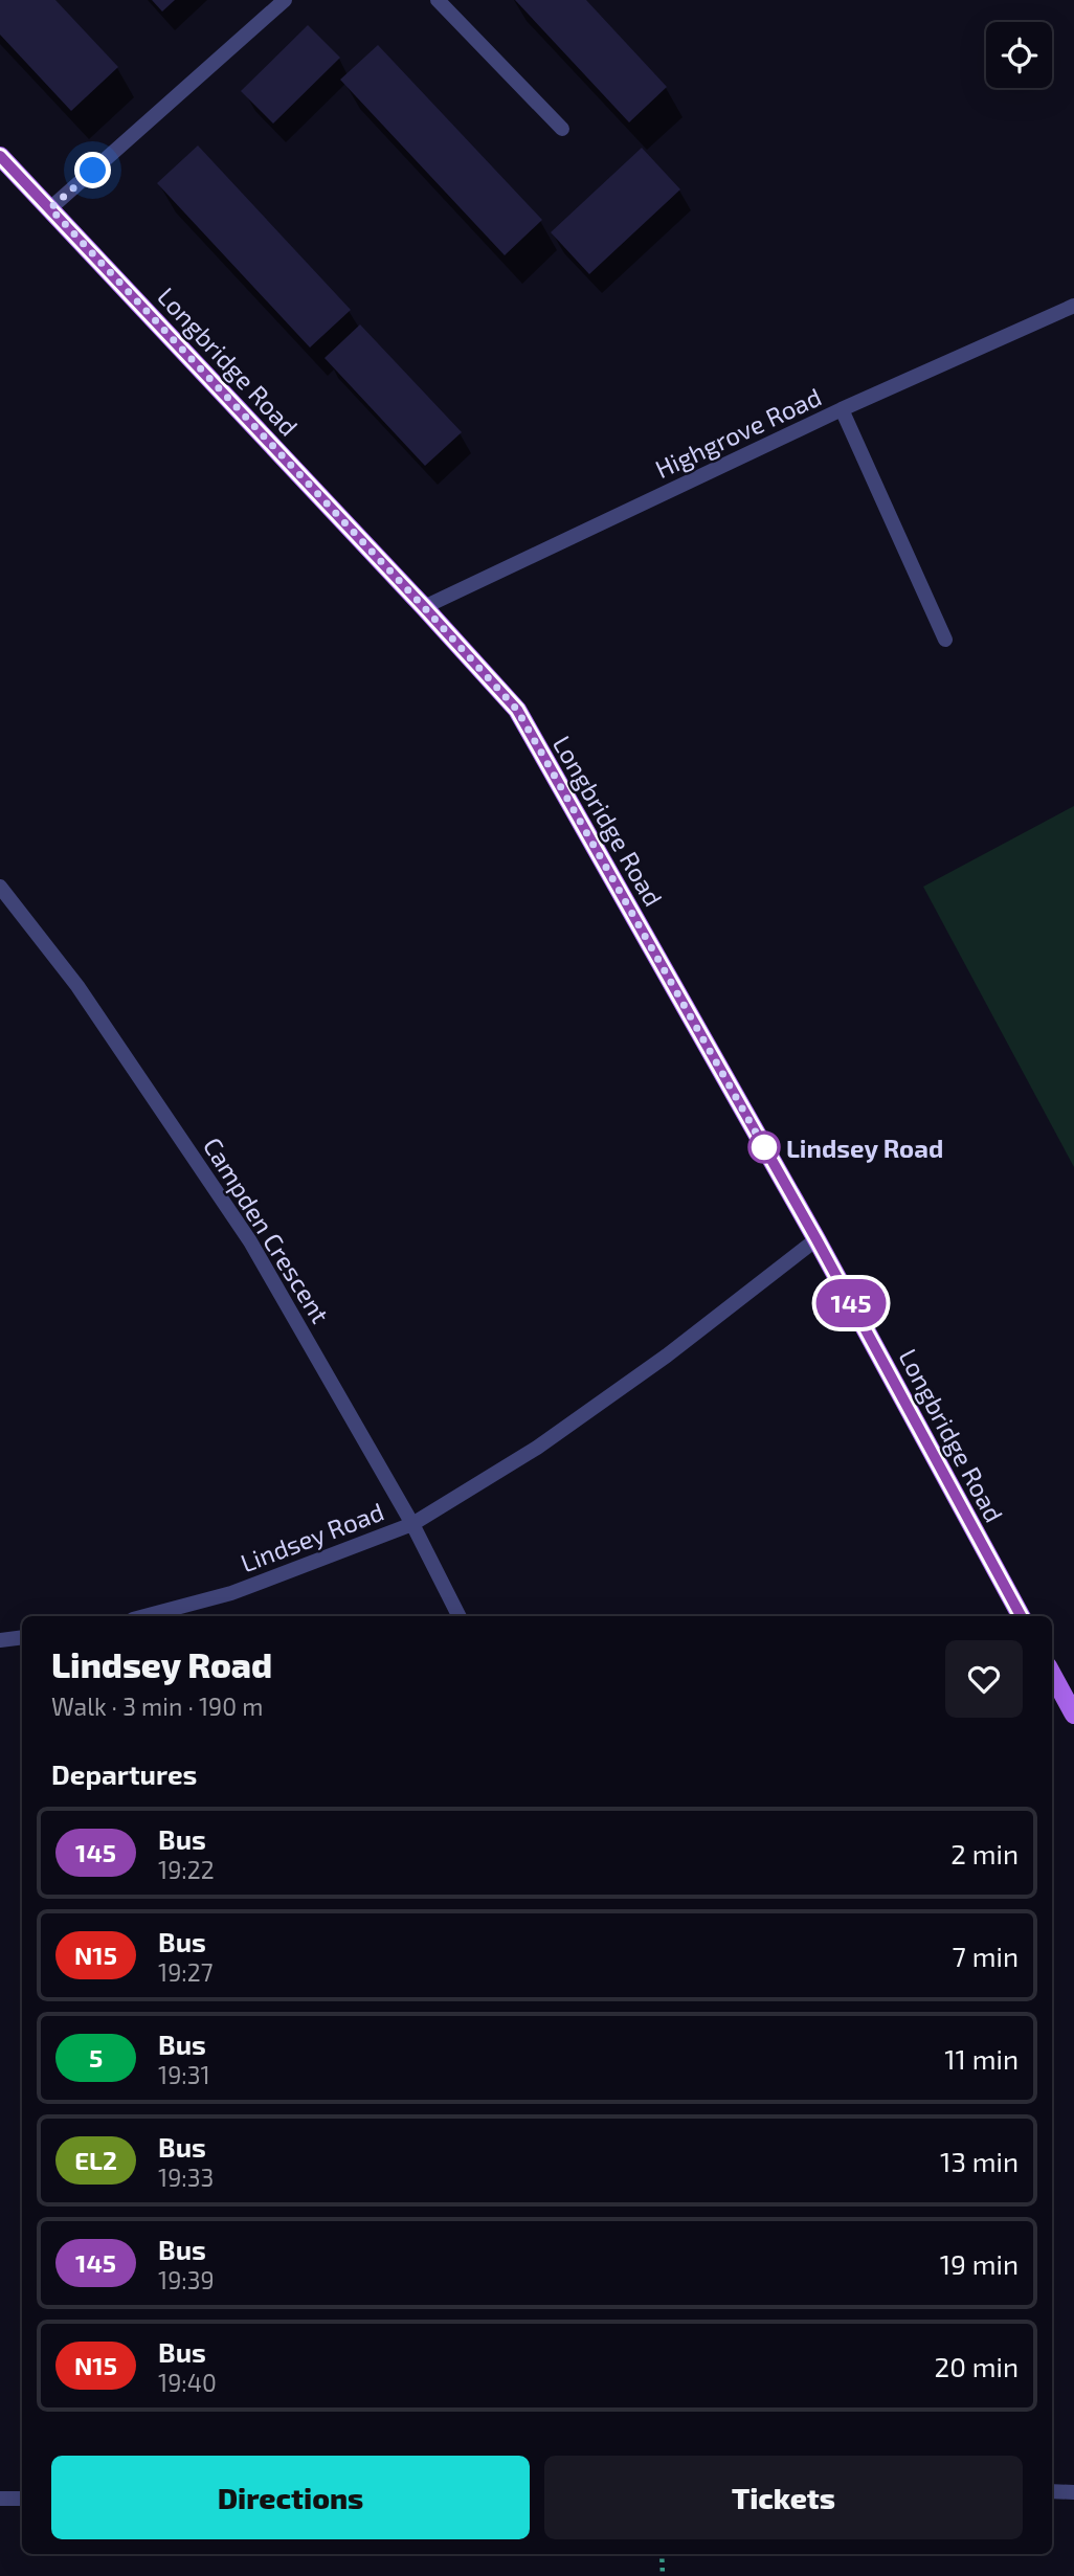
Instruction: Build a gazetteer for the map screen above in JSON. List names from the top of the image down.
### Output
{
  "streets": {
    "main road": ["Longbridge Road"],
    "street": ["Highgrove Road", "Campden Crescent", "Lindsey Road"]
  },
  "crossings": [
    ["Longbridge Road", "Highgrove Road"],
    ["Longbridge Road", "Lindsey Road"],
    ["Campden Crescent", "Lindsey Road"]
  ],
  "places": ["Lindsey Road"],
  "lines": ["bus line 145"],
  "page": {
    "on_map": "145",
    "heading": [
      ["Lindsey Road", "Walk · 3 min · 190 m"],
      "Departures"
    ],
    "list": [
      {
        "mark": "145",
        "name": "Bus",
        "note": "19:22",
        "value": "2 min"
      },
      {
        "mark": "N15",
        "name": "Bus",
        "note": "19:27",
        "value": "7 min"
      },
      {
        "mark": "5",
        "name": "Bus",
        "note": "19:31",
        "value": "11 min"
      },
      {
        "mark": "EL2",
        "name": "Bus",
        "note": "19:33",
        "value": "13 min"
      },
      {
        "mark": "145",
        "name": "Bus",
        "note": "19:39",
        "value": "19 min"
      },
      {
        "mark": "N15",
        "name": "Bus",
        "note": "19:40",
        "value": "20 min"
      }
    ],
    "buttons": ["Directions", "Tickets"]
  }
}
